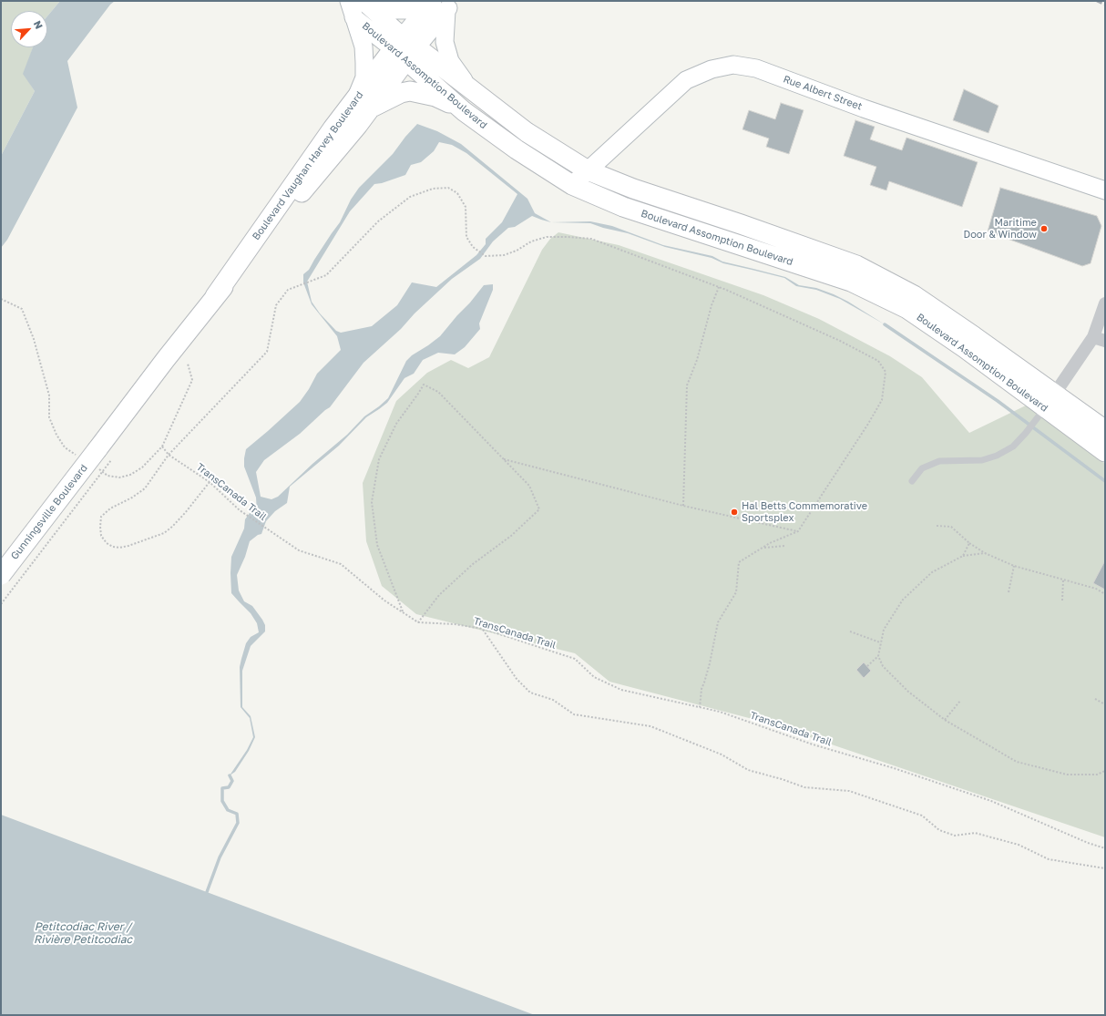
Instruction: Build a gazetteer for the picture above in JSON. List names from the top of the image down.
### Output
{
  "streets": {
    "main road": ["Boulevard Assomption Boulevard", "Boulevard Vaughan Harvey Boulevard", "Gunningsville Boulevard"],
    "street": ["Rue Albert Street"],
    "path": ["TransCanada Trail"]
  },
  "crossings": [
    ["Boulevard Assomption Boulevard", "Rue Albert Street"],
    ["Boulevard Assomption Boulevard", "Boulevard Vaughan Harvey Boulevard"],
    ["Boulevard Vaughan Harvey Boulevard", "Gunningsville Boulevard"]
  ],
  "water": ["Petitcodiac River / Rivière Petitcodiac"],
  "places": ["Maritime Door & Window", "Hal Betts Commemorative Sportsplex"],
  "north": "top right"
}
